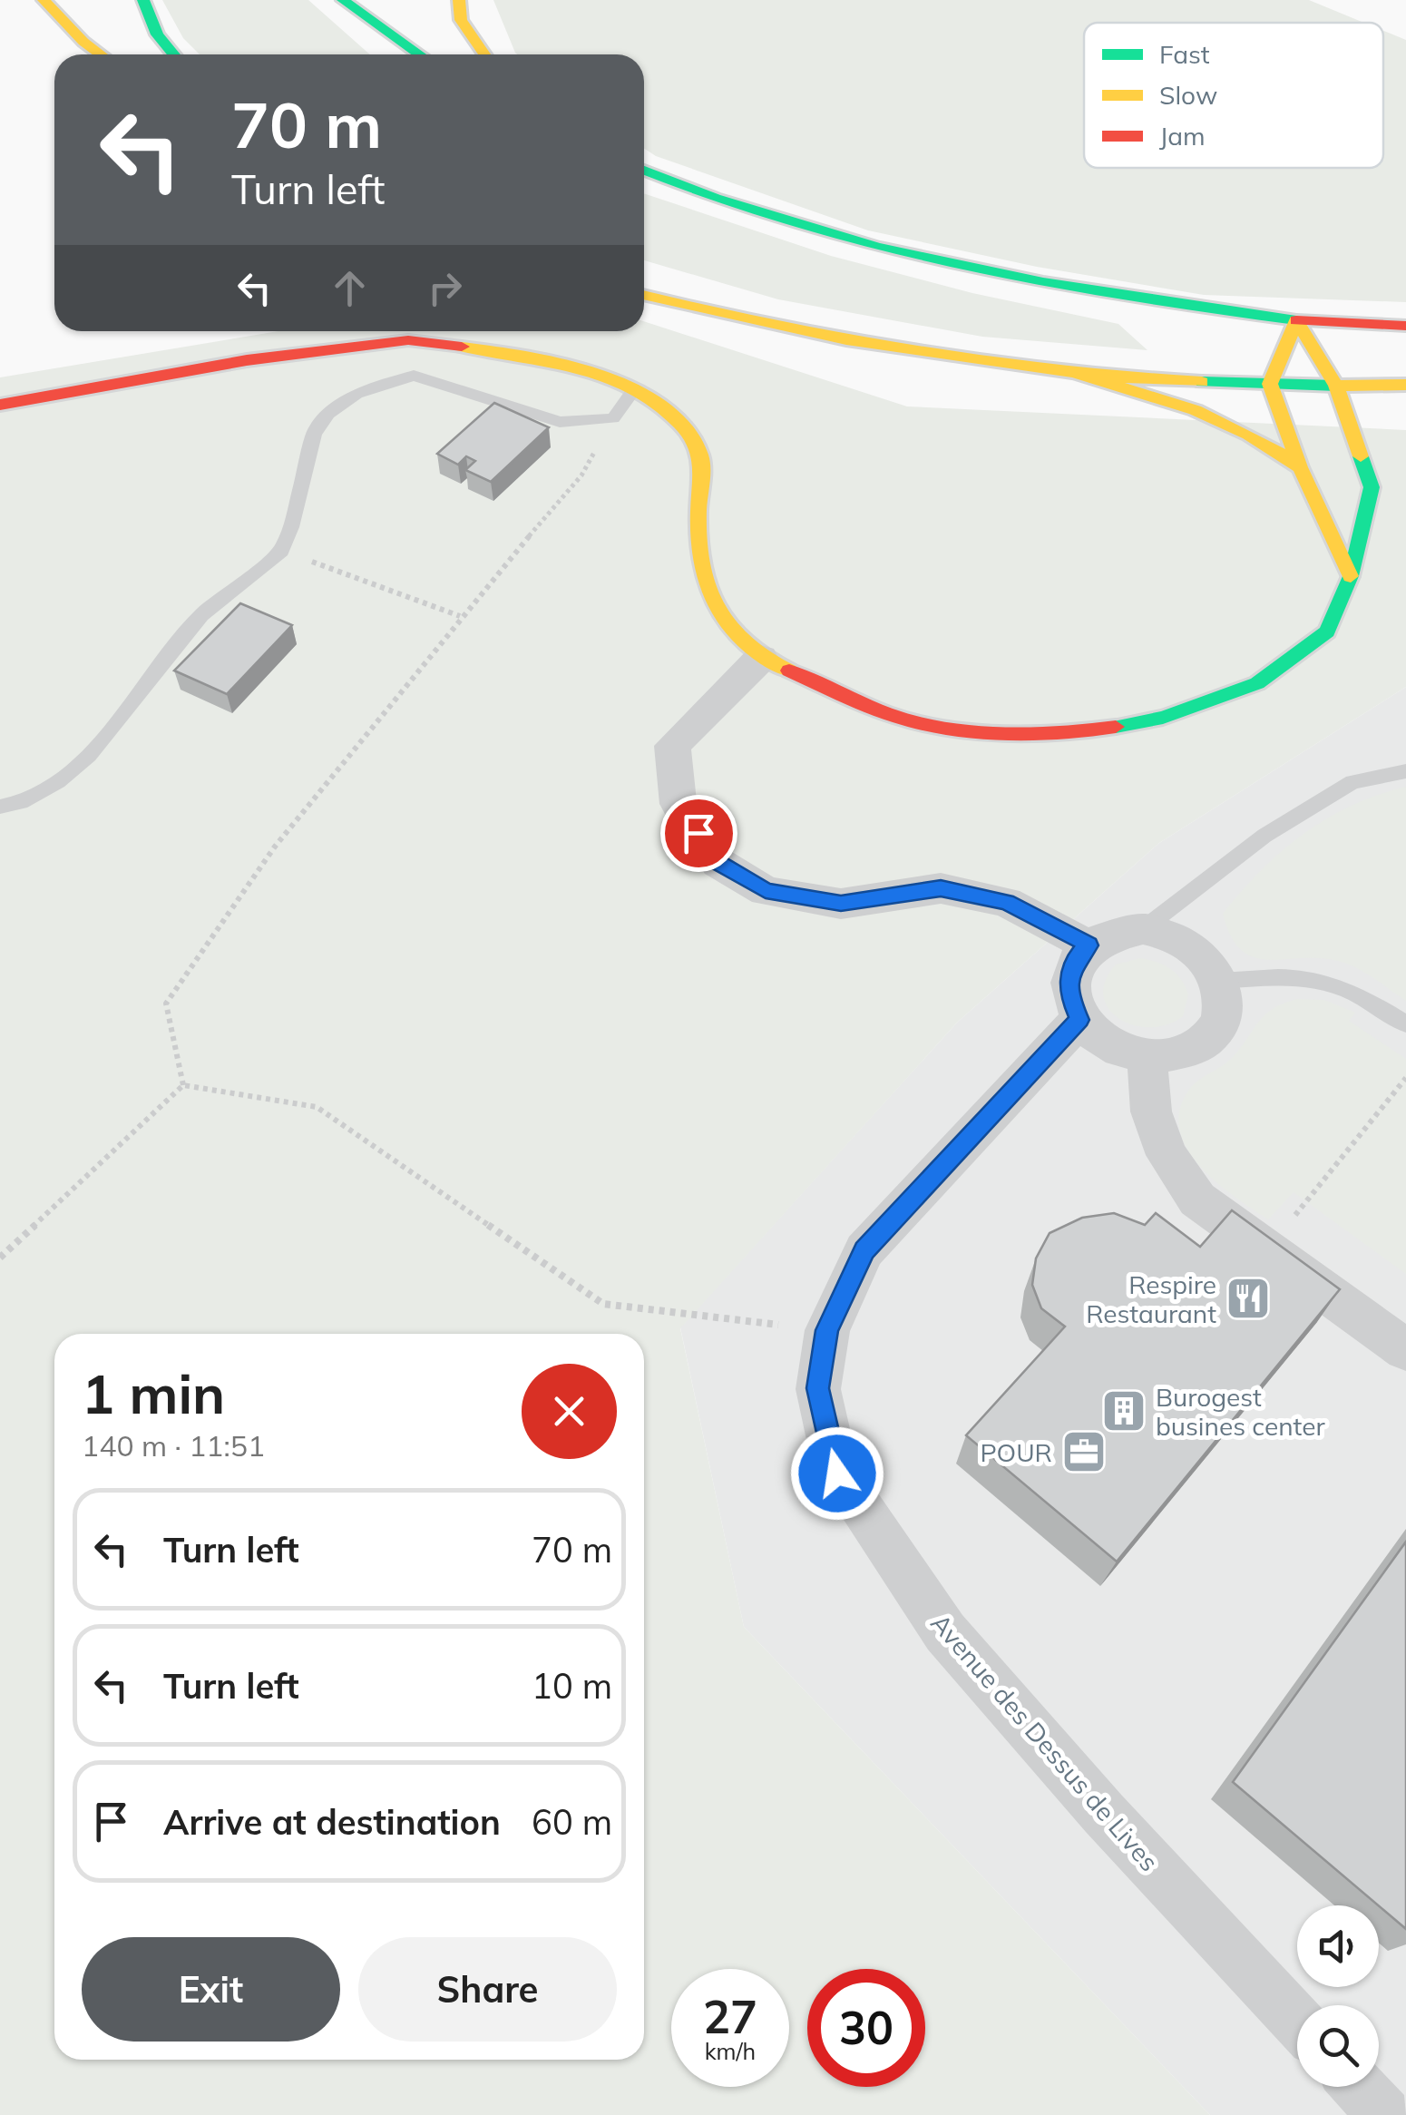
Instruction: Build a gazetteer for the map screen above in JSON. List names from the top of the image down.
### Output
{
  "streets": {
    "street": ["Avenue des Dessus de Lives"]
  },
  "places": {
    "restaurant": ["Respire Restaurant"],
    "building": ["Burogest busines center"],
    "office": ["POUR"]
  },
  "legend": ["Fast", "Slow", "Jam"],
  "page": {
    "turn": ["70 m", "Turn left"],
    "heading": ["1 min", "140 m · 11:51"],
    "list": [
      {
        "name": "Turn left",
        "value": "70 m"
      },
      {
        "name": "Turn left",
        "value": "10 m"
      },
      {
        "name": "Arrive at destination",
        "value": "60 m"
      }
    ],
    "buttons": ["Exit", "Share"],
    "speed": "27 km/h",
    "limit": "30"
  }
}
